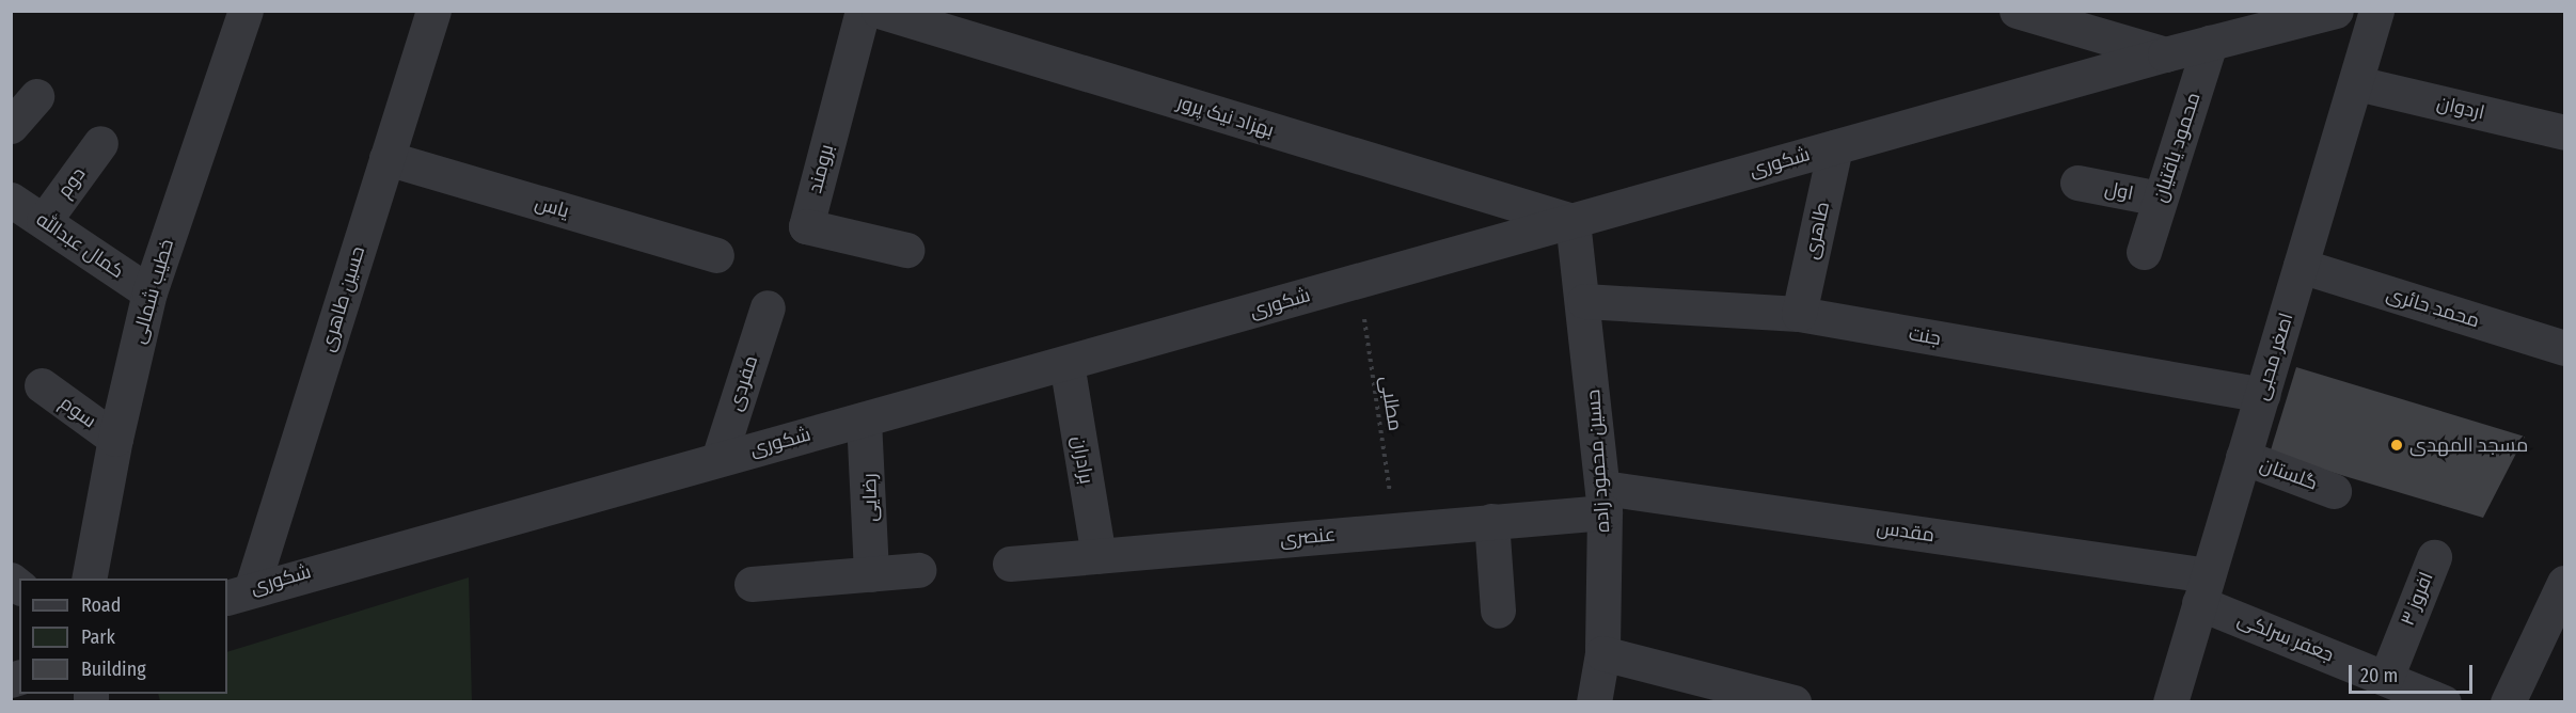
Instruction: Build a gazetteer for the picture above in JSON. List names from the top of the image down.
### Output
{
  "streets": {
    "street": [
      "اردوان",
      "بهزاد نیک پرور",
      "محمود یاقتیان",
      "شکوری",
      "برومند",
      "دوم",
      "اول",
      "یاس",
      "طاهری",
      "کمال عبدالله",
      "خطیب شمالی",
      "حسین طاهری",
      "محمد حائری",
      "جنت",
      "اصغر محبی",
      "مفردی",
      "سوم",
      "برادران",
      "حسین محمود زاده",
      "گلستان",
      "رضایی",
      "مقدس",
      "عنصری",
      "افروز ۳",
      "جعفر سرلکی"
    ],
    "path": ["مطلبی"]
  },
  "crossings": [
    ["اردوان", "اصغر محبی"],
    ["بهزاد نیک پرور", "شکوری"],
    ["بهزاد نیک پرور", "حسین محمود زاده"],
    ["محمود یاقتیان", "شکوری"],
    ["محمود یاقتیان", "اول"],
    ["شکوری", "طاهری"],
    ["شکوری", "حسین طاهری"],
    ["شکوری", "مفردی"],
    ["شکوری", "مطلبی"],
    ["شکوری", "برادران"],
    ["شکوری", "حسین محمود زاده"],
    ["شکوری", "رضایی"],
    ["دوم", "کمال عبدالله"],
    ["یاس", "حسین طاهری"],
    ["طاهری", "جنت"],
    ["کمال عبدالله", "خطیب شمالی"],
    ["خطیب شمالی", "سوم"],
    ["محمد حائری", "اصغر محبی"],
    ["جنت", "اصغر محبی"],
    ["جنت", "حسین محمود زاده"],
    ["اصغر محبی", "گلستان"],
    ["اصغر محبی", "مقدس"],
    ["اصغر محبی", "جعفر سرلکی"],
    ["مطلبی", "عنصری"],
    ["برادران", "عنصری"],
    ["حسین محمود زاده", "مقدس"],
    ["حسین محمود زاده", "عنصری"],
    ["مقدس", "عنصری"],
    ["مقدس", "جعفر سرلکی"],
    ["افروز ۳", "جعفر سرلکی"]
  ],
  "places": ["مسجد المهدی"],
  "legend": ["Road", "Park", "Building"],
  "scale_bar": "20 m"
}
